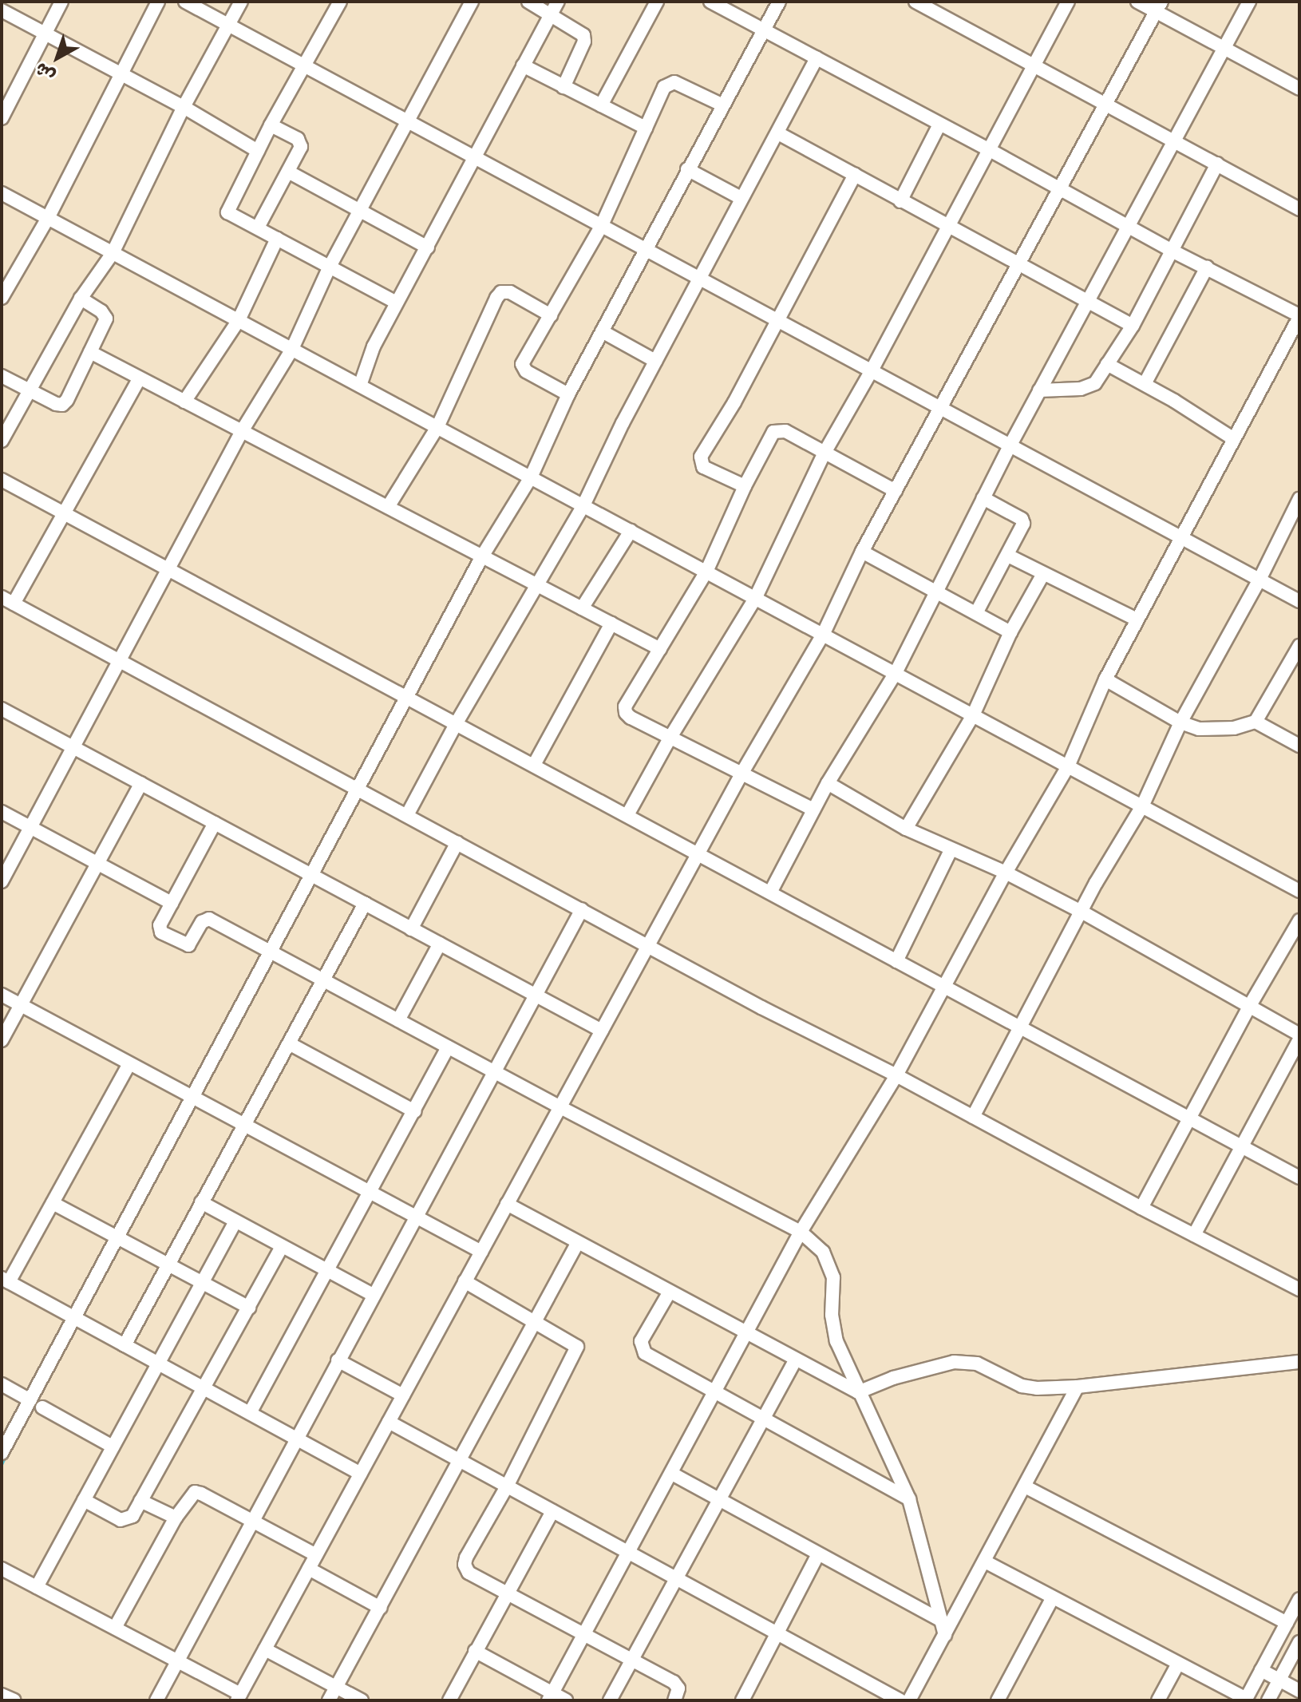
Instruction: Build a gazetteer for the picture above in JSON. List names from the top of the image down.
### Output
{
  "north": "bottom left"
}
